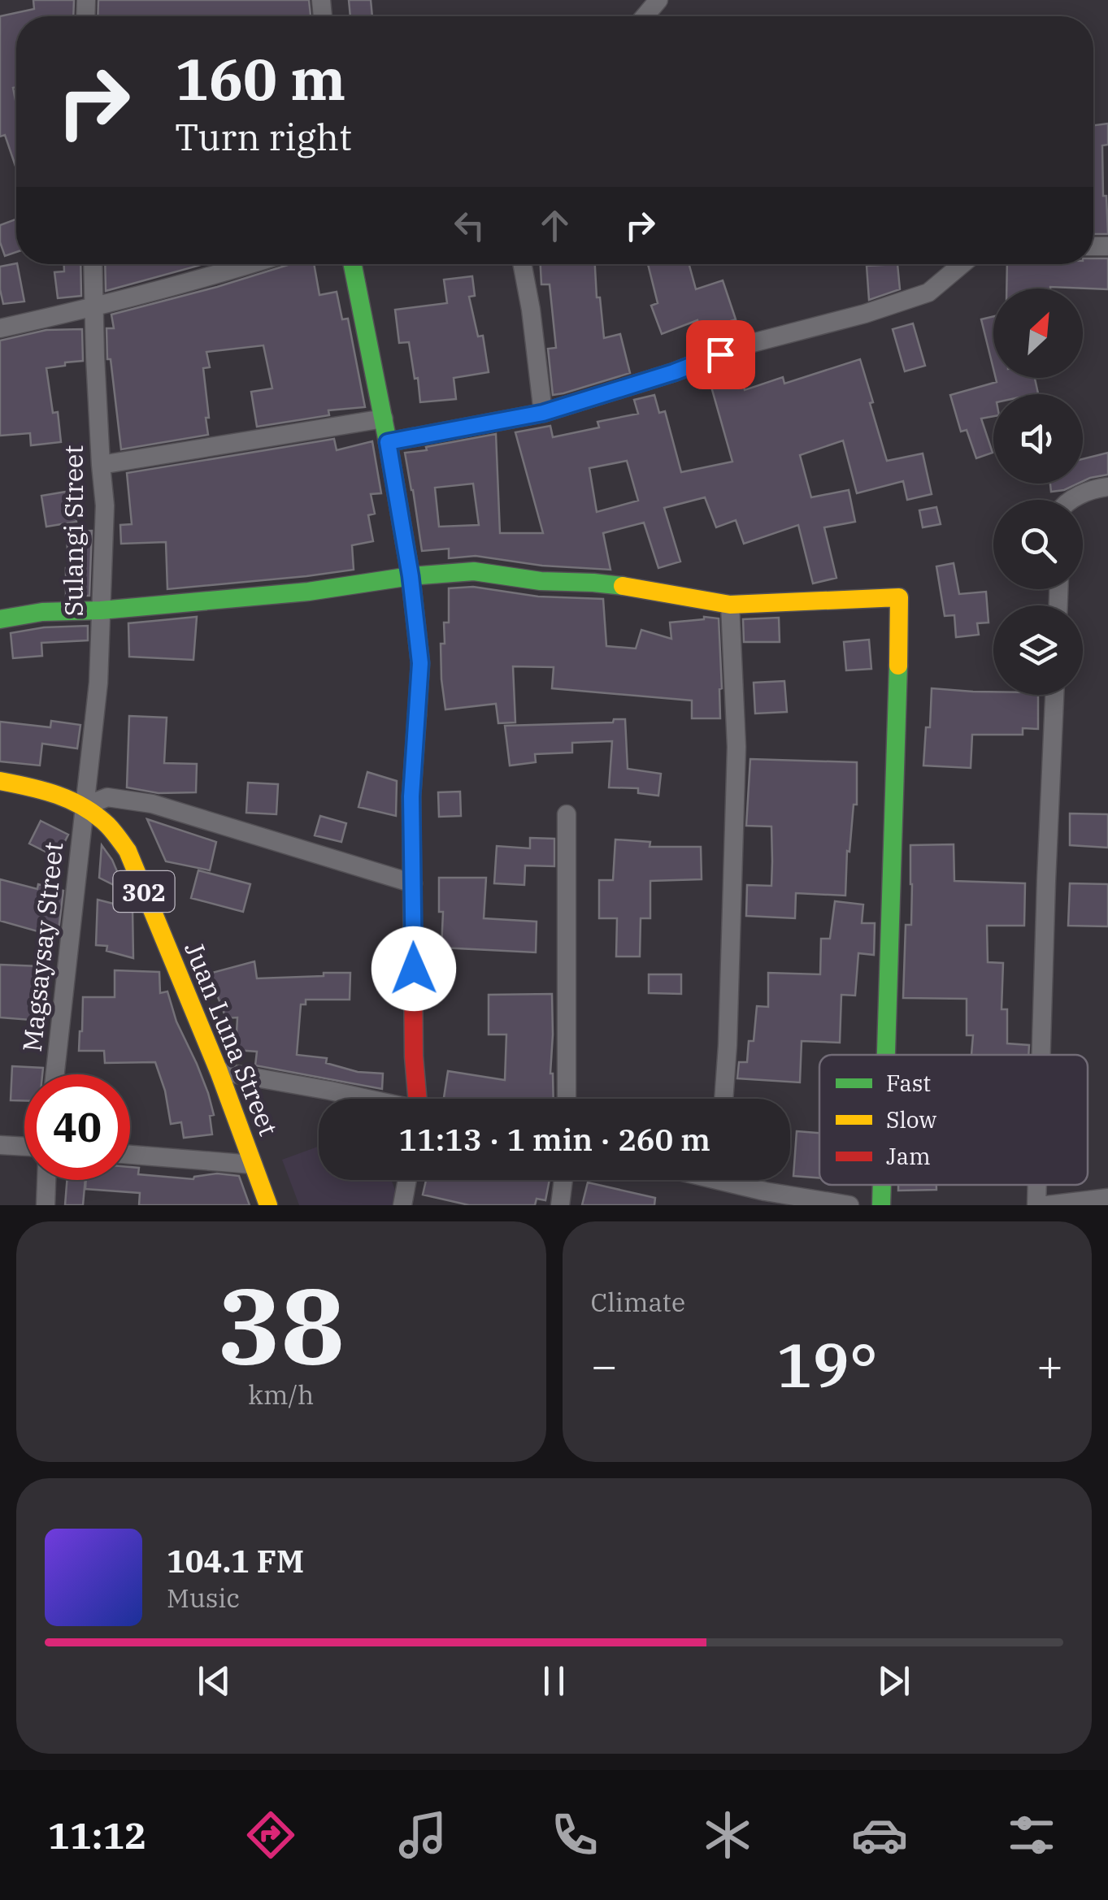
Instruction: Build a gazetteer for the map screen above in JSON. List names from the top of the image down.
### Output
{
  "streets": {
    "street": [
      "Sulangi Street",
      "302",
      "Magsaysay Street",
      "Juan Luna Street"
    ]
  },
  "crossings": [
    ["Sulangi Street", "Magsaysay Street"],
    ["Sulangi Street", "Juan Luna Street"],
    ["Magsaysay Street", "Juan Luna Street"]
  ],
  "legend": ["Fast", "Slow", "Jam"],
  "north": "top right",
  "page": {
    "turn": ["160 m", "Turn right"],
    "limit": "40",
    "trip": "11:13 · 1 min · 260 m",
    "tile": [
      ["38", "km/h"],
      "Climate"
    ],
    "heat": ["−", "19°", "+"],
    "song": ["104.1 FM", "Music"],
    "tabs": "11:12"
  }
}
